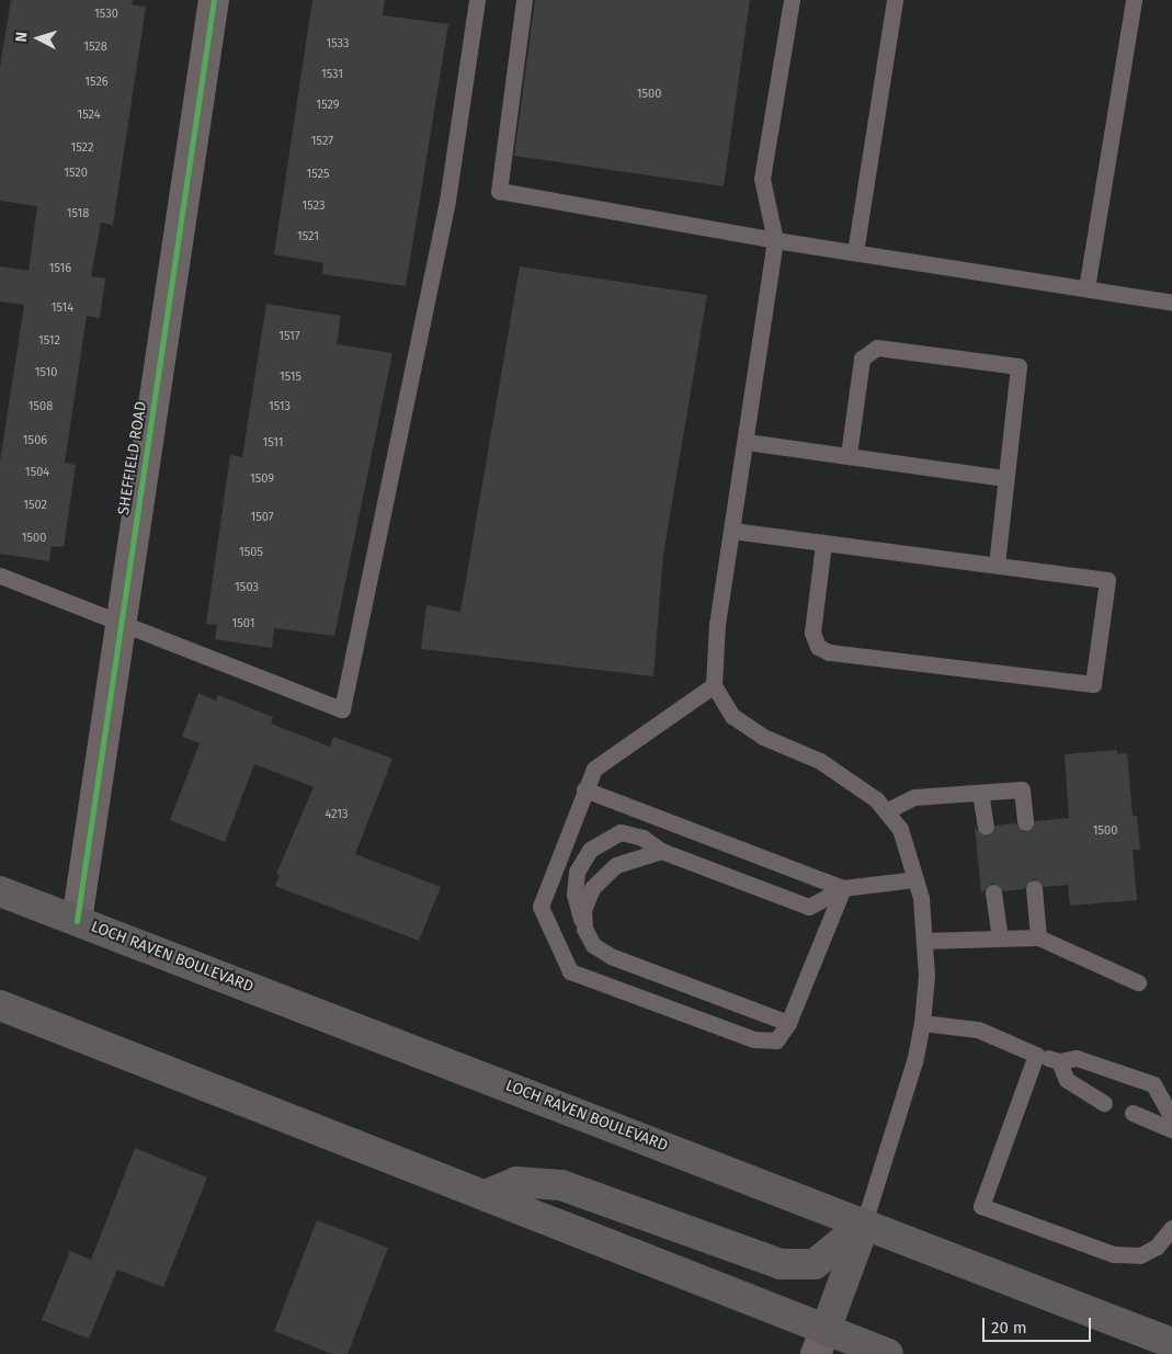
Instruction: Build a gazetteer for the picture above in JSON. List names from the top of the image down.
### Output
{
  "streets": {
    "main road": ["LOCH RAVEN BOULEVARD"],
    "street": ["SHEFFIELD ROAD"]
  },
  "crossings": [
    ["SHEFFIELD ROAD", "LOCH RAVEN BOULEVARD"]
  ],
  "house_numbers": [
    "1530",
    "1533",
    "1528",
    "1531",
    "1526",
    "1500",
    "1529",
    "1524",
    "1527",
    "1522",
    "1520",
    "1525",
    "1523",
    "1518",
    "1521",
    "1516",
    "1514",
    "1517",
    "1512",
    "1510",
    "1515",
    "1508",
    "1513",
    "1506",
    "1511",
    "1504",
    "1509",
    "1502",
    "1507",
    "1500",
    "1505",
    "1503",
    "1501",
    "4213",
    "1500"
  ],
  "scale_bar": "20 m",
  "north": "left"
}
